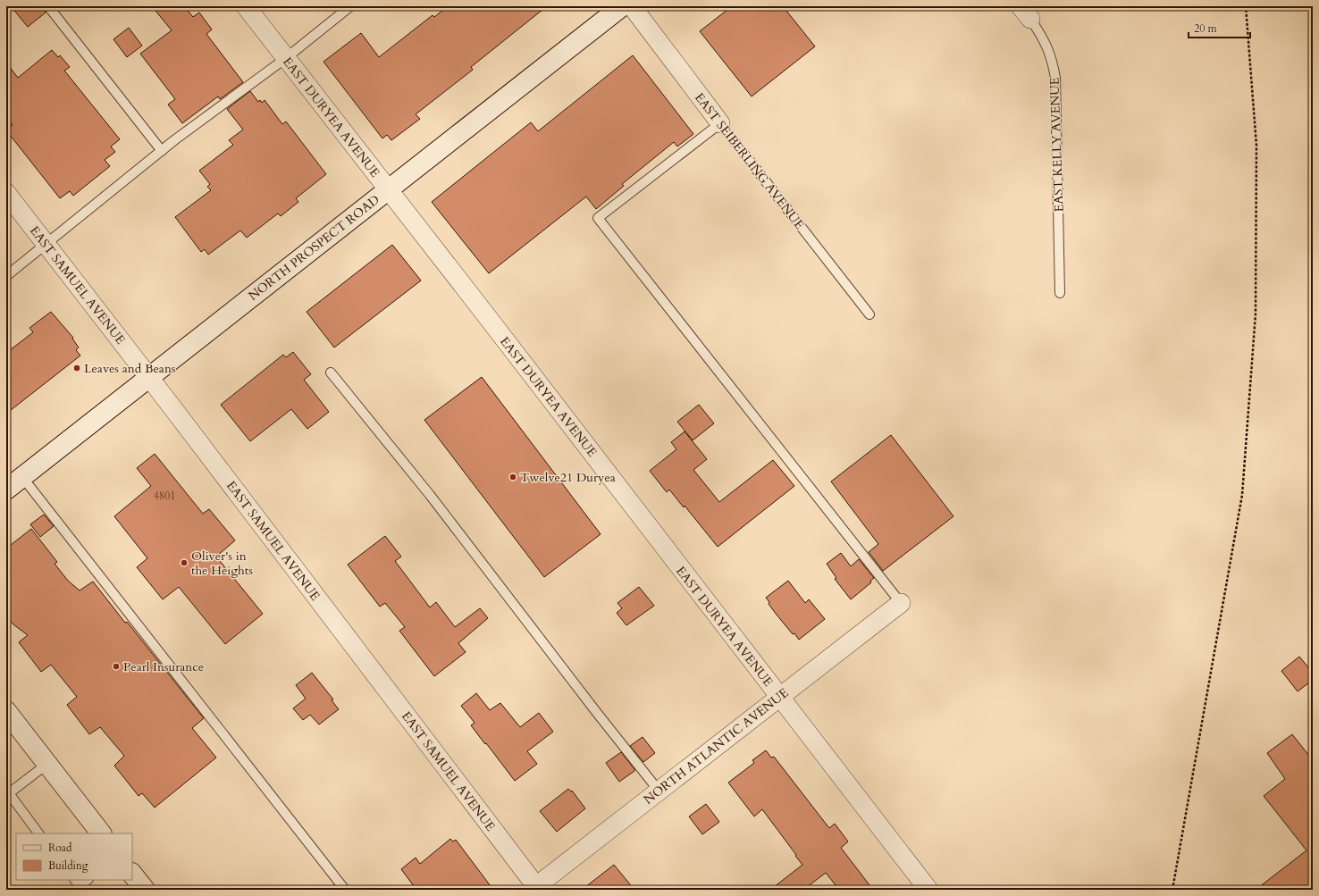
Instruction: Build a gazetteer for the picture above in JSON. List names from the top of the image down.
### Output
{
  "streets": {
    "main road": ["NORTH PROSPECT ROAD"],
    "street": [
      "EAST DURYEA AVENUE",
      "EAST SEIBERLING AVENUE",
      "EAST SAMUEL AVENUE",
      "NORTH ATLANTIC AVENUE"
    ],
    "lane": ["EAST KELLY AVENUE"]
  },
  "crossings": [
    ["EAST DURYEA AVENUE", "NORTH PROSPECT ROAD"],
    ["EAST DURYEA AVENUE", "NORTH ATLANTIC AVENUE"],
    ["NORTH PROSPECT ROAD", "EAST SAMUEL AVENUE"],
    ["EAST SAMUEL AVENUE", "NORTH ATLANTIC AVENUE"]
  ],
  "places": [
    "Leaves and Beans",
    "Twelve21 Duryea",
    "Oliver's in the Heights",
    "Pearl Insurance"
  ],
  "house_numbers": ["4801"],
  "legend": ["Road", "Building"],
  "scale_bar": "20 m"
}
